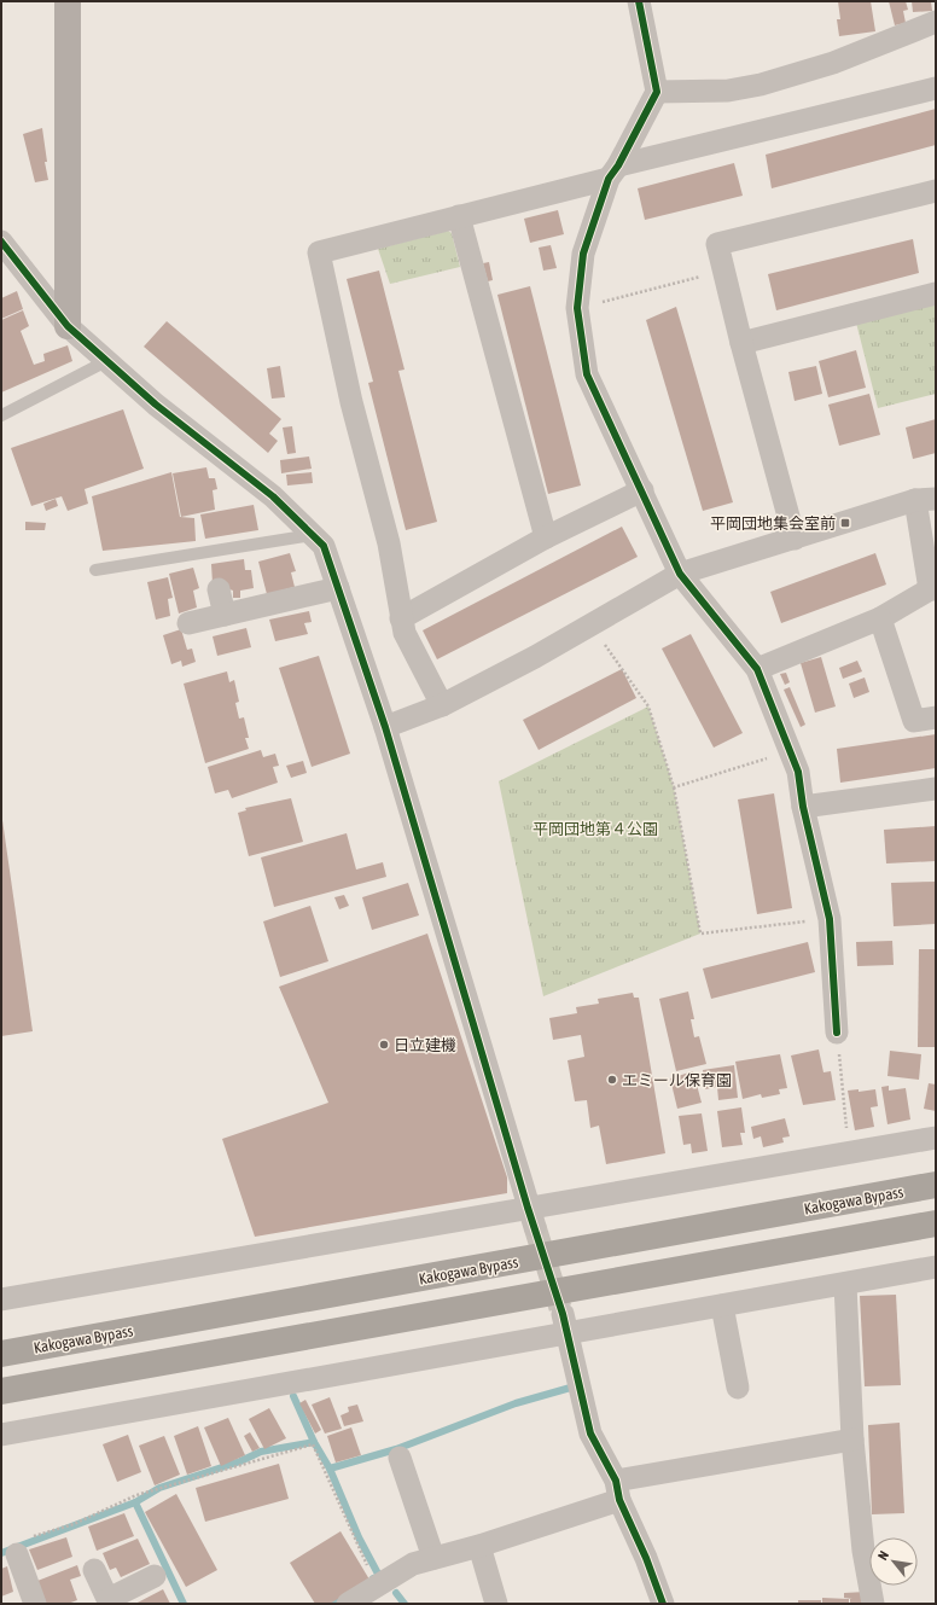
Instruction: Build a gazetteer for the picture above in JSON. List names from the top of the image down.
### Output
{
  "streets": {
    "highway": ["Kakogawa Bypass"]
  },
  "parks": ["平岡団地第４公園"],
  "places": {
    "transit": ["平岡団地集会室前"],
    "other": ["日立建機", "エミール保育園"]
  },
  "north": "top left"
}
